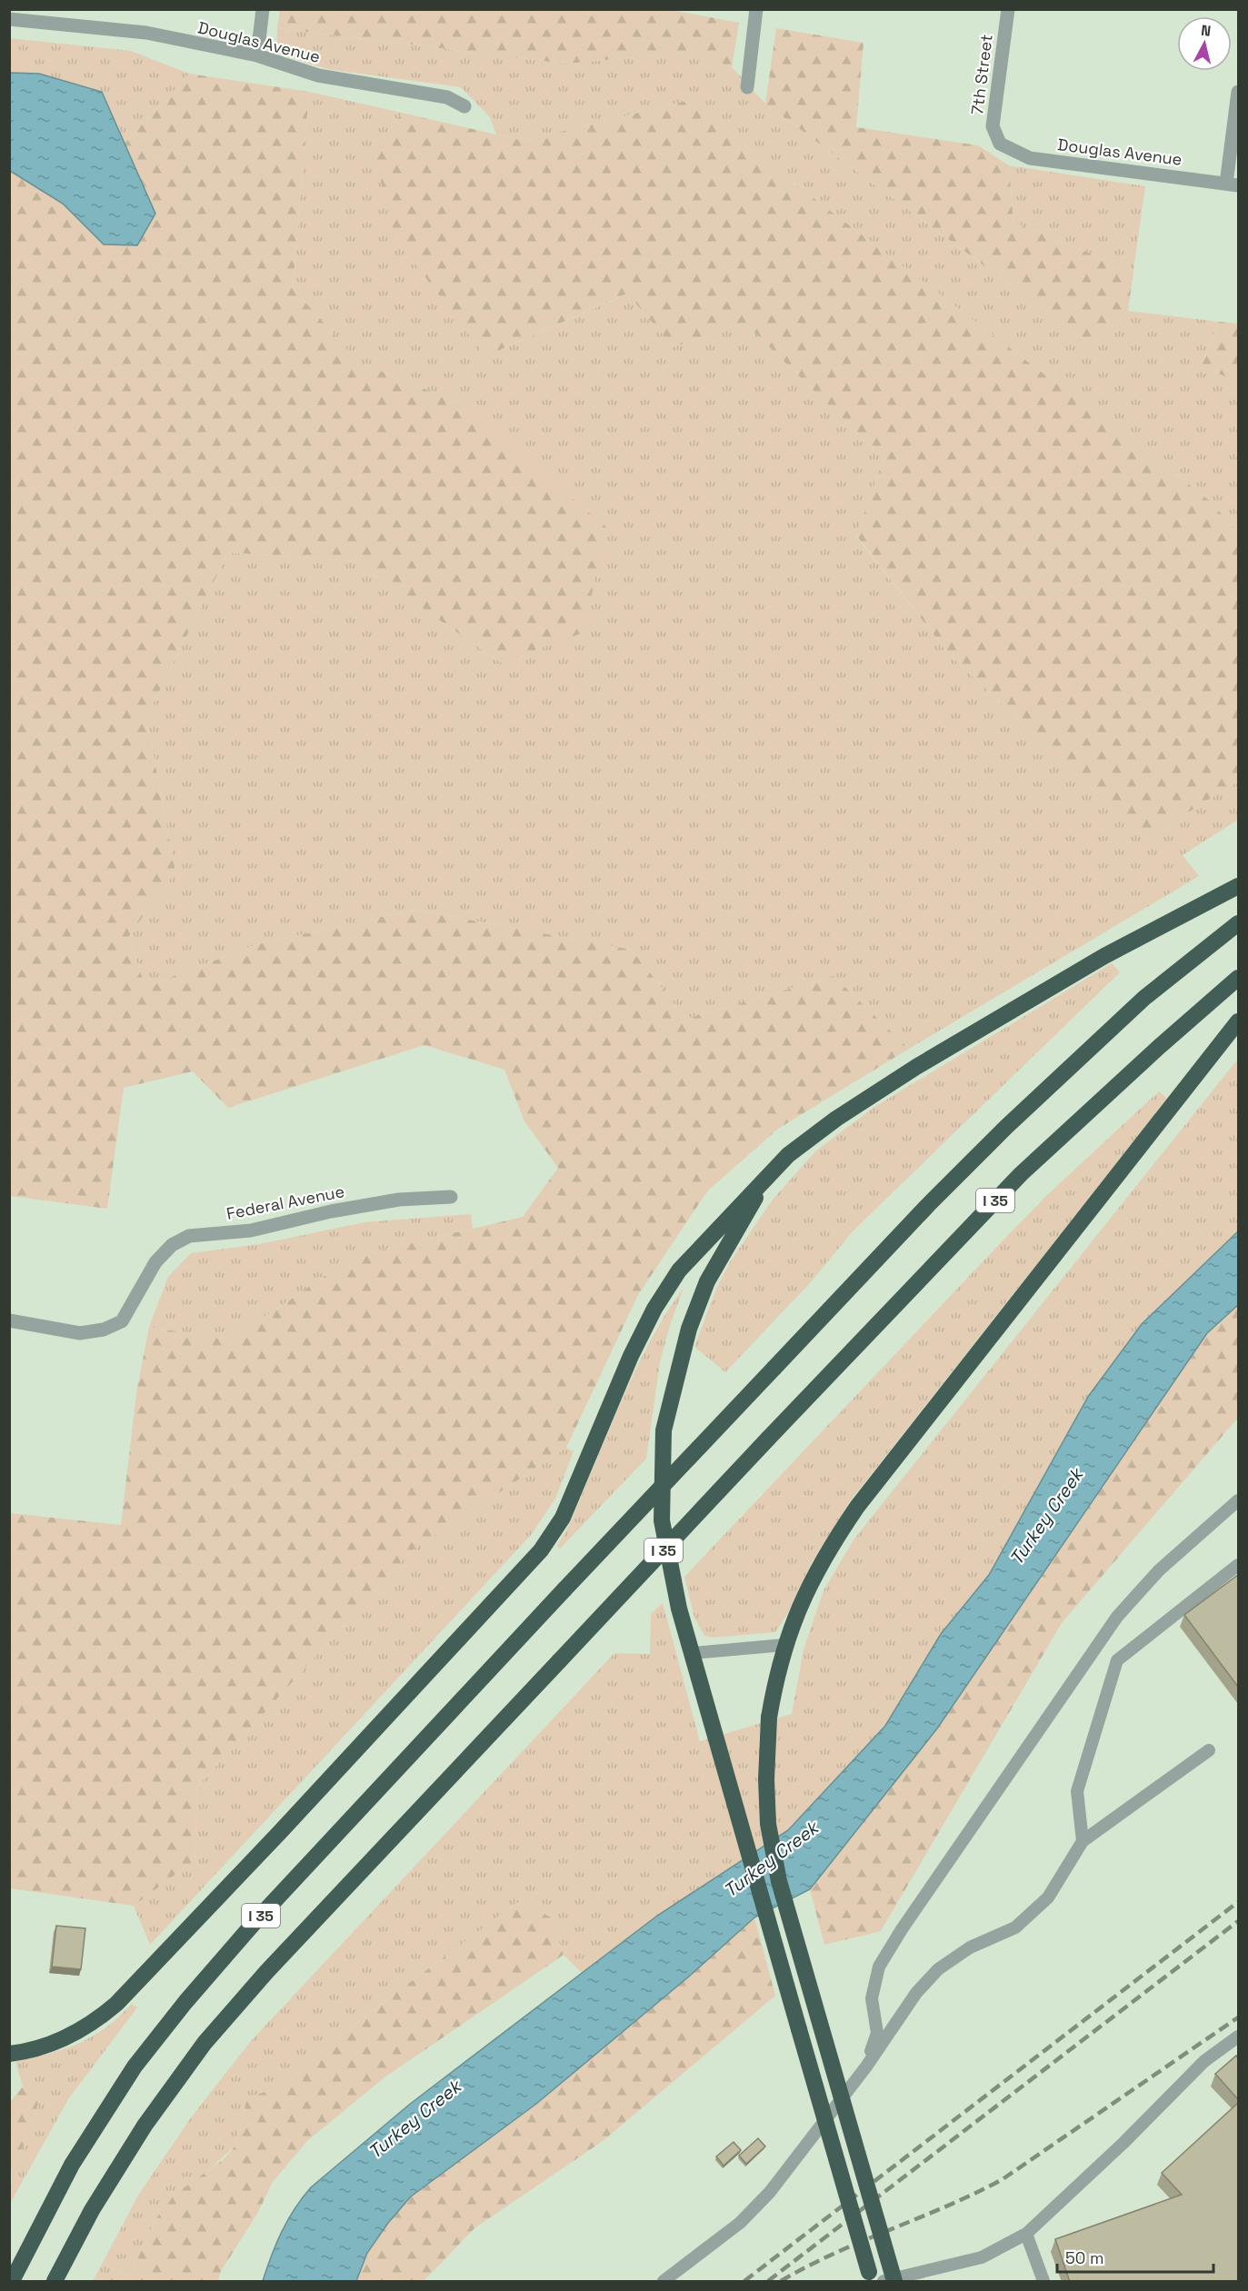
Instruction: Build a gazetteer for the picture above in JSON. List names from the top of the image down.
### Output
{
  "streets": {
    "highway": ["I 35"],
    "street": ["Douglas Avenue", "7th Street", "Federal Avenue"]
  },
  "crossings": [
    ["Douglas Avenue", "7th Street"]
  ],
  "water": ["Turkey Creek"],
  "scale_bar": "50 m",
  "north": "top"
}
